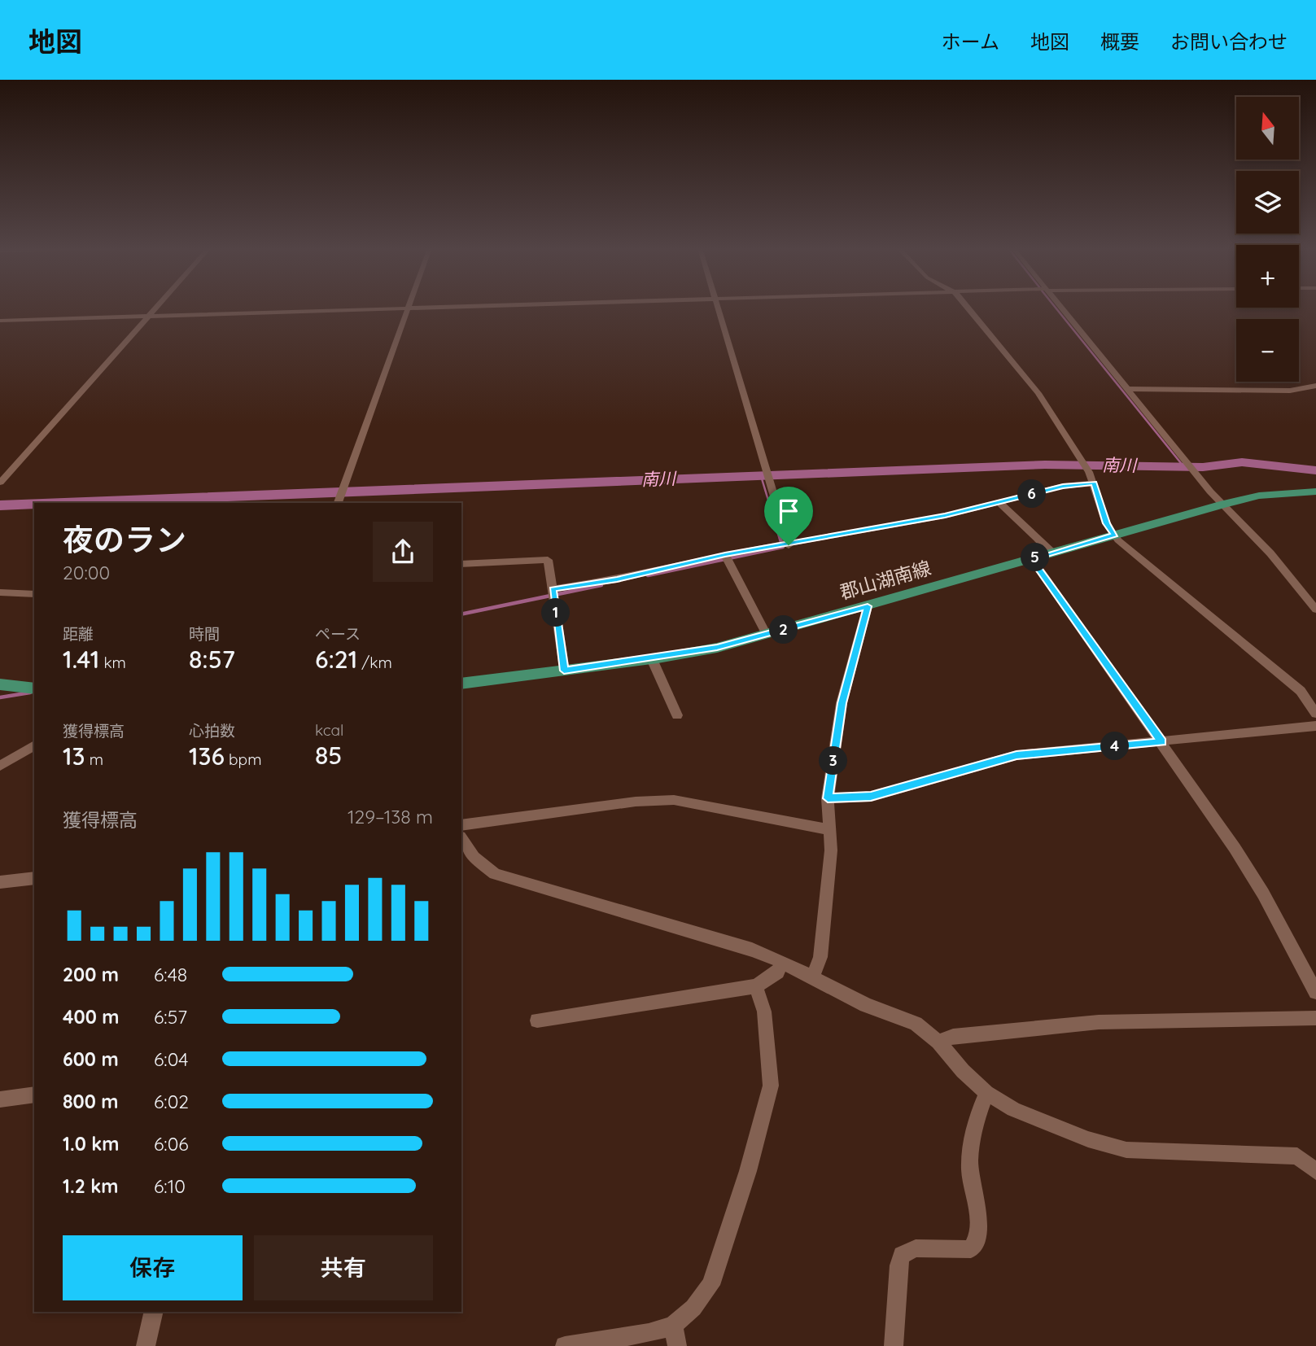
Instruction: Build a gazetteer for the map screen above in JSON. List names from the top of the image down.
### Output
{
  "streets": {
    "main road": ["郡山湖南線"]
  },
  "water": ["南川"],
  "north": "top",
  "page": {
    "header": "地図",
    "nav": [
      "ホーム",
      "地図",
      "概要",
      "お問い合わせ"
    ],
    "map_buttons": ["+", "−"],
    "pins": [
      "6",
      "5",
      "1",
      "2",
      "4",
      "3"
    ],
    "heading": ["夜のラン", "20:00"],
    "stats": [
      ["距離", "1.41 km"],
      ["時間", "8:57"],
      ["ペース", "6:21 /km"],
      ["獲得標高", "13 m"],
      ["心拍数", "136 bpm"],
      ["kcal", "85"]
    ],
    "chart": ["獲得標高", "129–138 m"],
    "list": [
      {
        "name": "200 m",
        "note": "6:48"
      },
      {
        "name": "400 m",
        "note": "6:57"
      },
      {
        "name": "600 m",
        "note": "6:04"
      },
      {
        "name": "800 m",
        "note": "6:02"
      },
      {
        "name": "1.0 km",
        "note": "6:06"
      },
      {
        "name": "1.2 km",
        "note": "6:10"
      }
    ],
    "buttons": ["保存", "共有"]
  }
}
